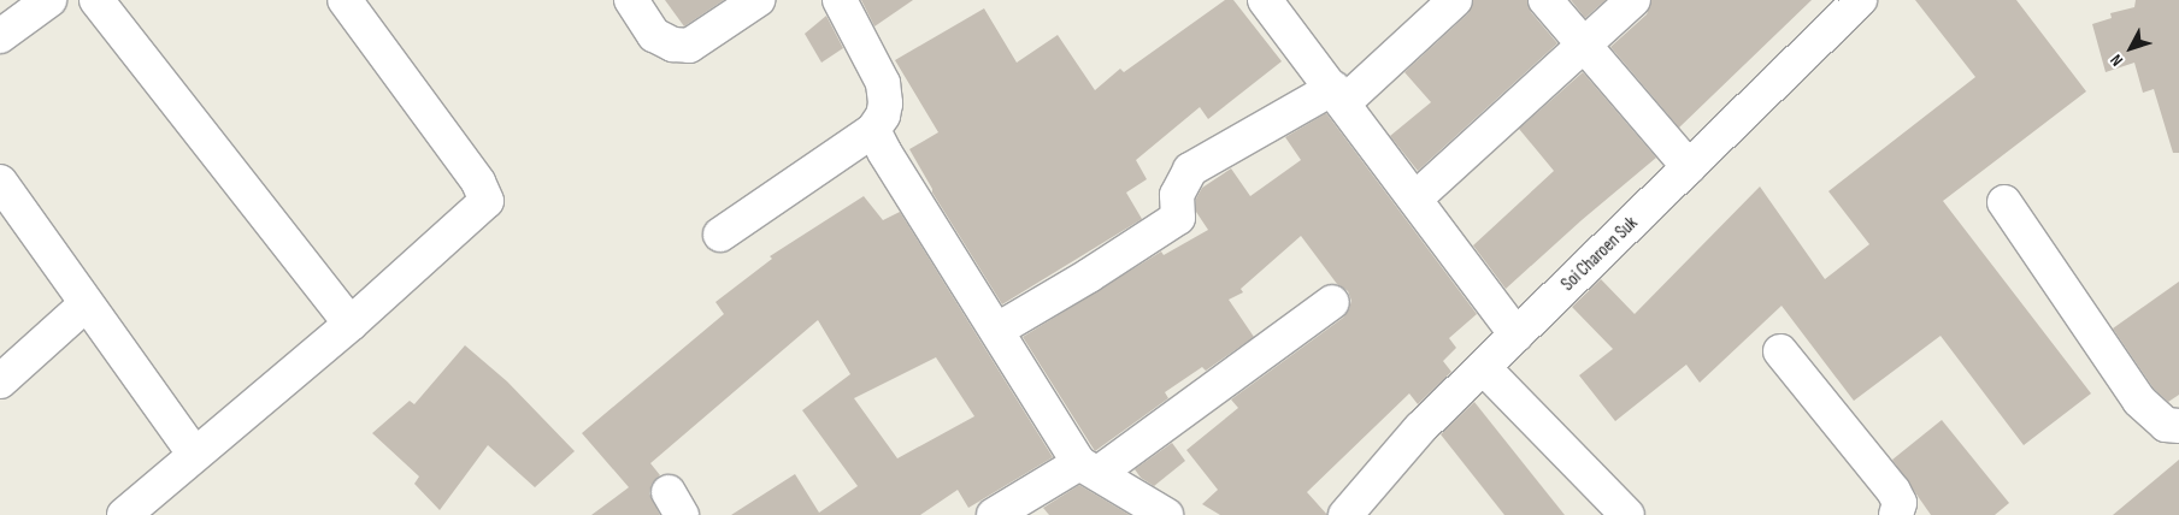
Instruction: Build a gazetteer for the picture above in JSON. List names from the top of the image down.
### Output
{
  "streets": {
    "street": ["Soi Charoen Suk"]
  },
  "north": "bottom left"
}
